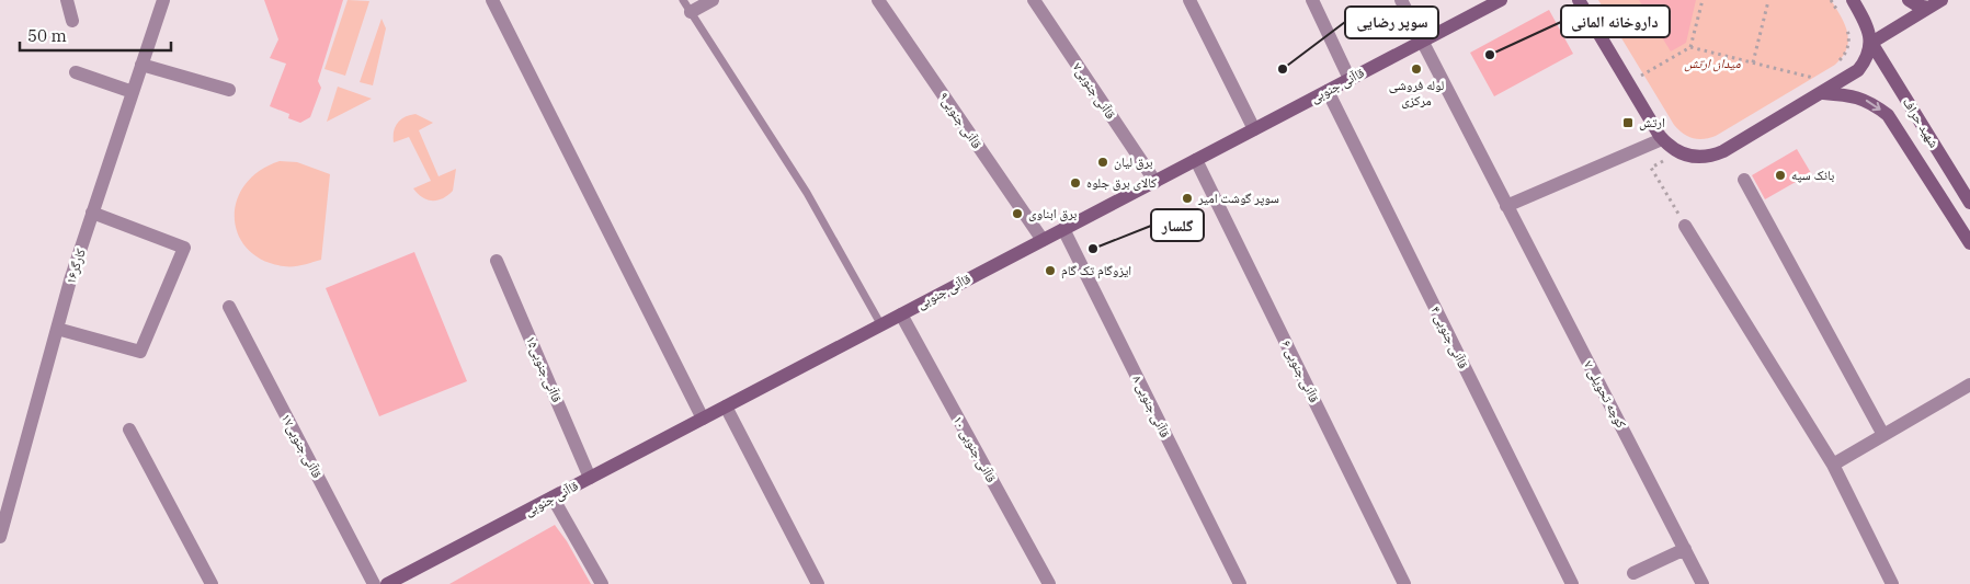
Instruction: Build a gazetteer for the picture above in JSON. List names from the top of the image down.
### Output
{
  "streets": {
    "main road": ["قاآنی جنوبی", "شهید حراف"],
    "street": [
      "قاآنی جنوبی۷",
      "قاآنی جنوبی۹",
      "کارگر۱۶",
      "قاآنی جنوبی ۴",
      "قاآنی جنوبی۱۵",
      "قاآنی جنوبی ۶",
      "کوچه تحویلی ۷",
      "قاآنی جنوبی ۸",
      "قاآنی جنوبی۱۷",
      "قاآنی جنوبی ۱۰"
    ]
  },
  "crossings": [
    ["قاآنی جنوبی", "قاآنی جنوبی۷"],
    ["قاآنی جنوبی", "قاآنی جنوبی۹"],
    ["قاآنی جنوبی", "قاآنی جنوبی ۴"],
    ["قاآنی جنوبی", "قاآنی جنوبی۱۵"],
    ["قاآنی جنوبی", "قاآنی جنوبی ۶"],
    ["قاآنی جنوبی", "کوچه تحویلی ۷"],
    ["قاآنی جنوبی", "قاآنی جنوبی ۸"],
    ["قاآنی جنوبی", "قاآنی جنوبی ۱۰"]
  ],
  "parks": ["میدان ارتش"],
  "places": {
    "other": [
      "داروخانه المانی",
      "سوپر رضایی",
      "لوله فروشی مرکزی",
      "برق لیان",
      "بانک سپه",
      "کالای برق جلوه",
      "سوپر گوشت امیر",
      "برق ابناوی",
      "گلسار",
      "ایزوگام تک گام"
    ],
    "transit": ["ارتش"]
  },
  "scale_bar": "50 m"
}
